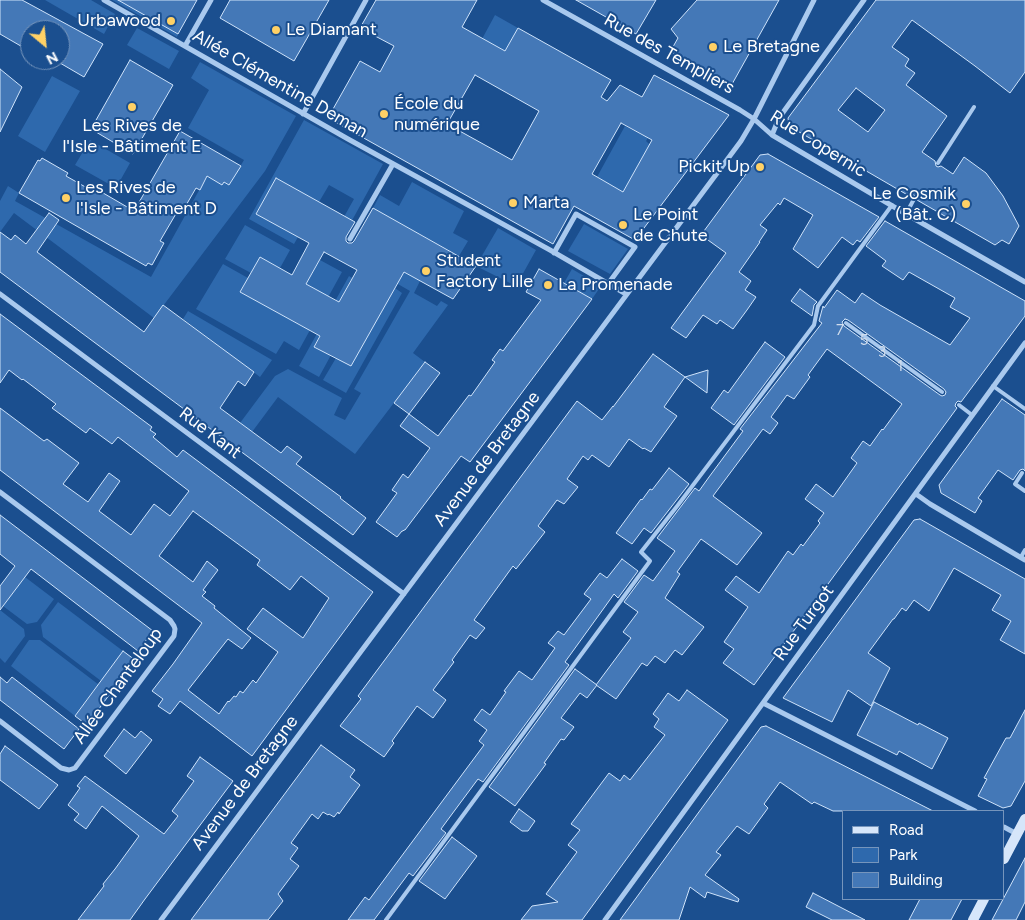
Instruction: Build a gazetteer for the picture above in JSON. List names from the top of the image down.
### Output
{
  "streets": {
    "street": [
      "Rue des Templiers",
      "Allée Clémentine Deman",
      "Rue Copernic",
      "Rue Kant",
      "Avenue de Bretagne",
      "Rue Turgot",
      "Allée Chanteloup"
    ]
  },
  "crossings": [
    ["Rue des Templiers", "Rue Copernic"],
    ["Rue des Templiers", "Avenue de Bretagne"],
    ["Allée Clémentine Deman", "Avenue de Bretagne"],
    ["Rue Copernic", "Avenue de Bretagne"],
    ["Rue Kant", "Avenue de Bretagne"]
  ],
  "places": [
    "Urbawood",
    "Le Diamant",
    "Le Bretagne",
    "Les Rives de l'Isle - Bâtiment E",
    "École du numérique",
    "Pickit Up",
    "Les Rives de l'Isle - Bâtiment D",
    "Marta",
    "Le Cosmik (Bât. C)",
    "Le Point de Chute",
    "Student Factory Lille",
    "La Promenade"
  ],
  "house_numbers": [
    "7",
    "5",
    "3",
    "1"
  ],
  "legend": ["Road", "Park", "Building"],
  "north": "bottom right"
}
